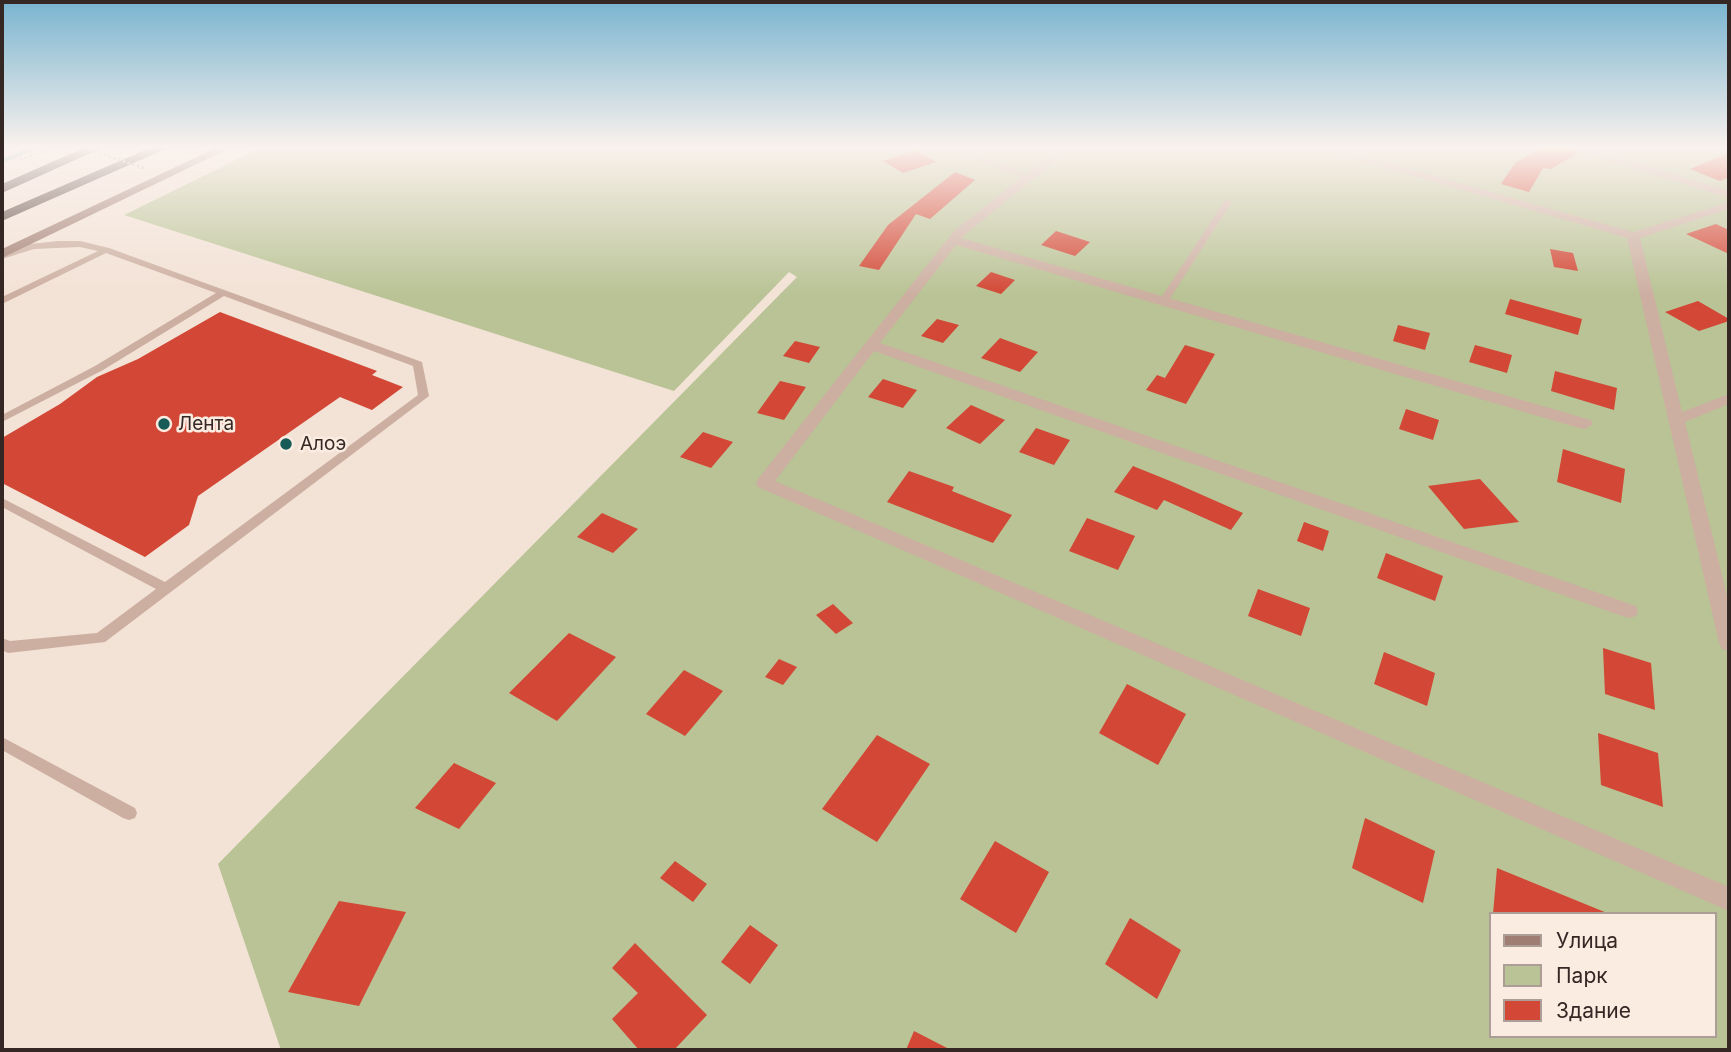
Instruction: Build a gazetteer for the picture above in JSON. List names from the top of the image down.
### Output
{
  "places": ["Лента", "Алоэ"],
  "legend": ["Улица", "Парк", "Здание"]
}
